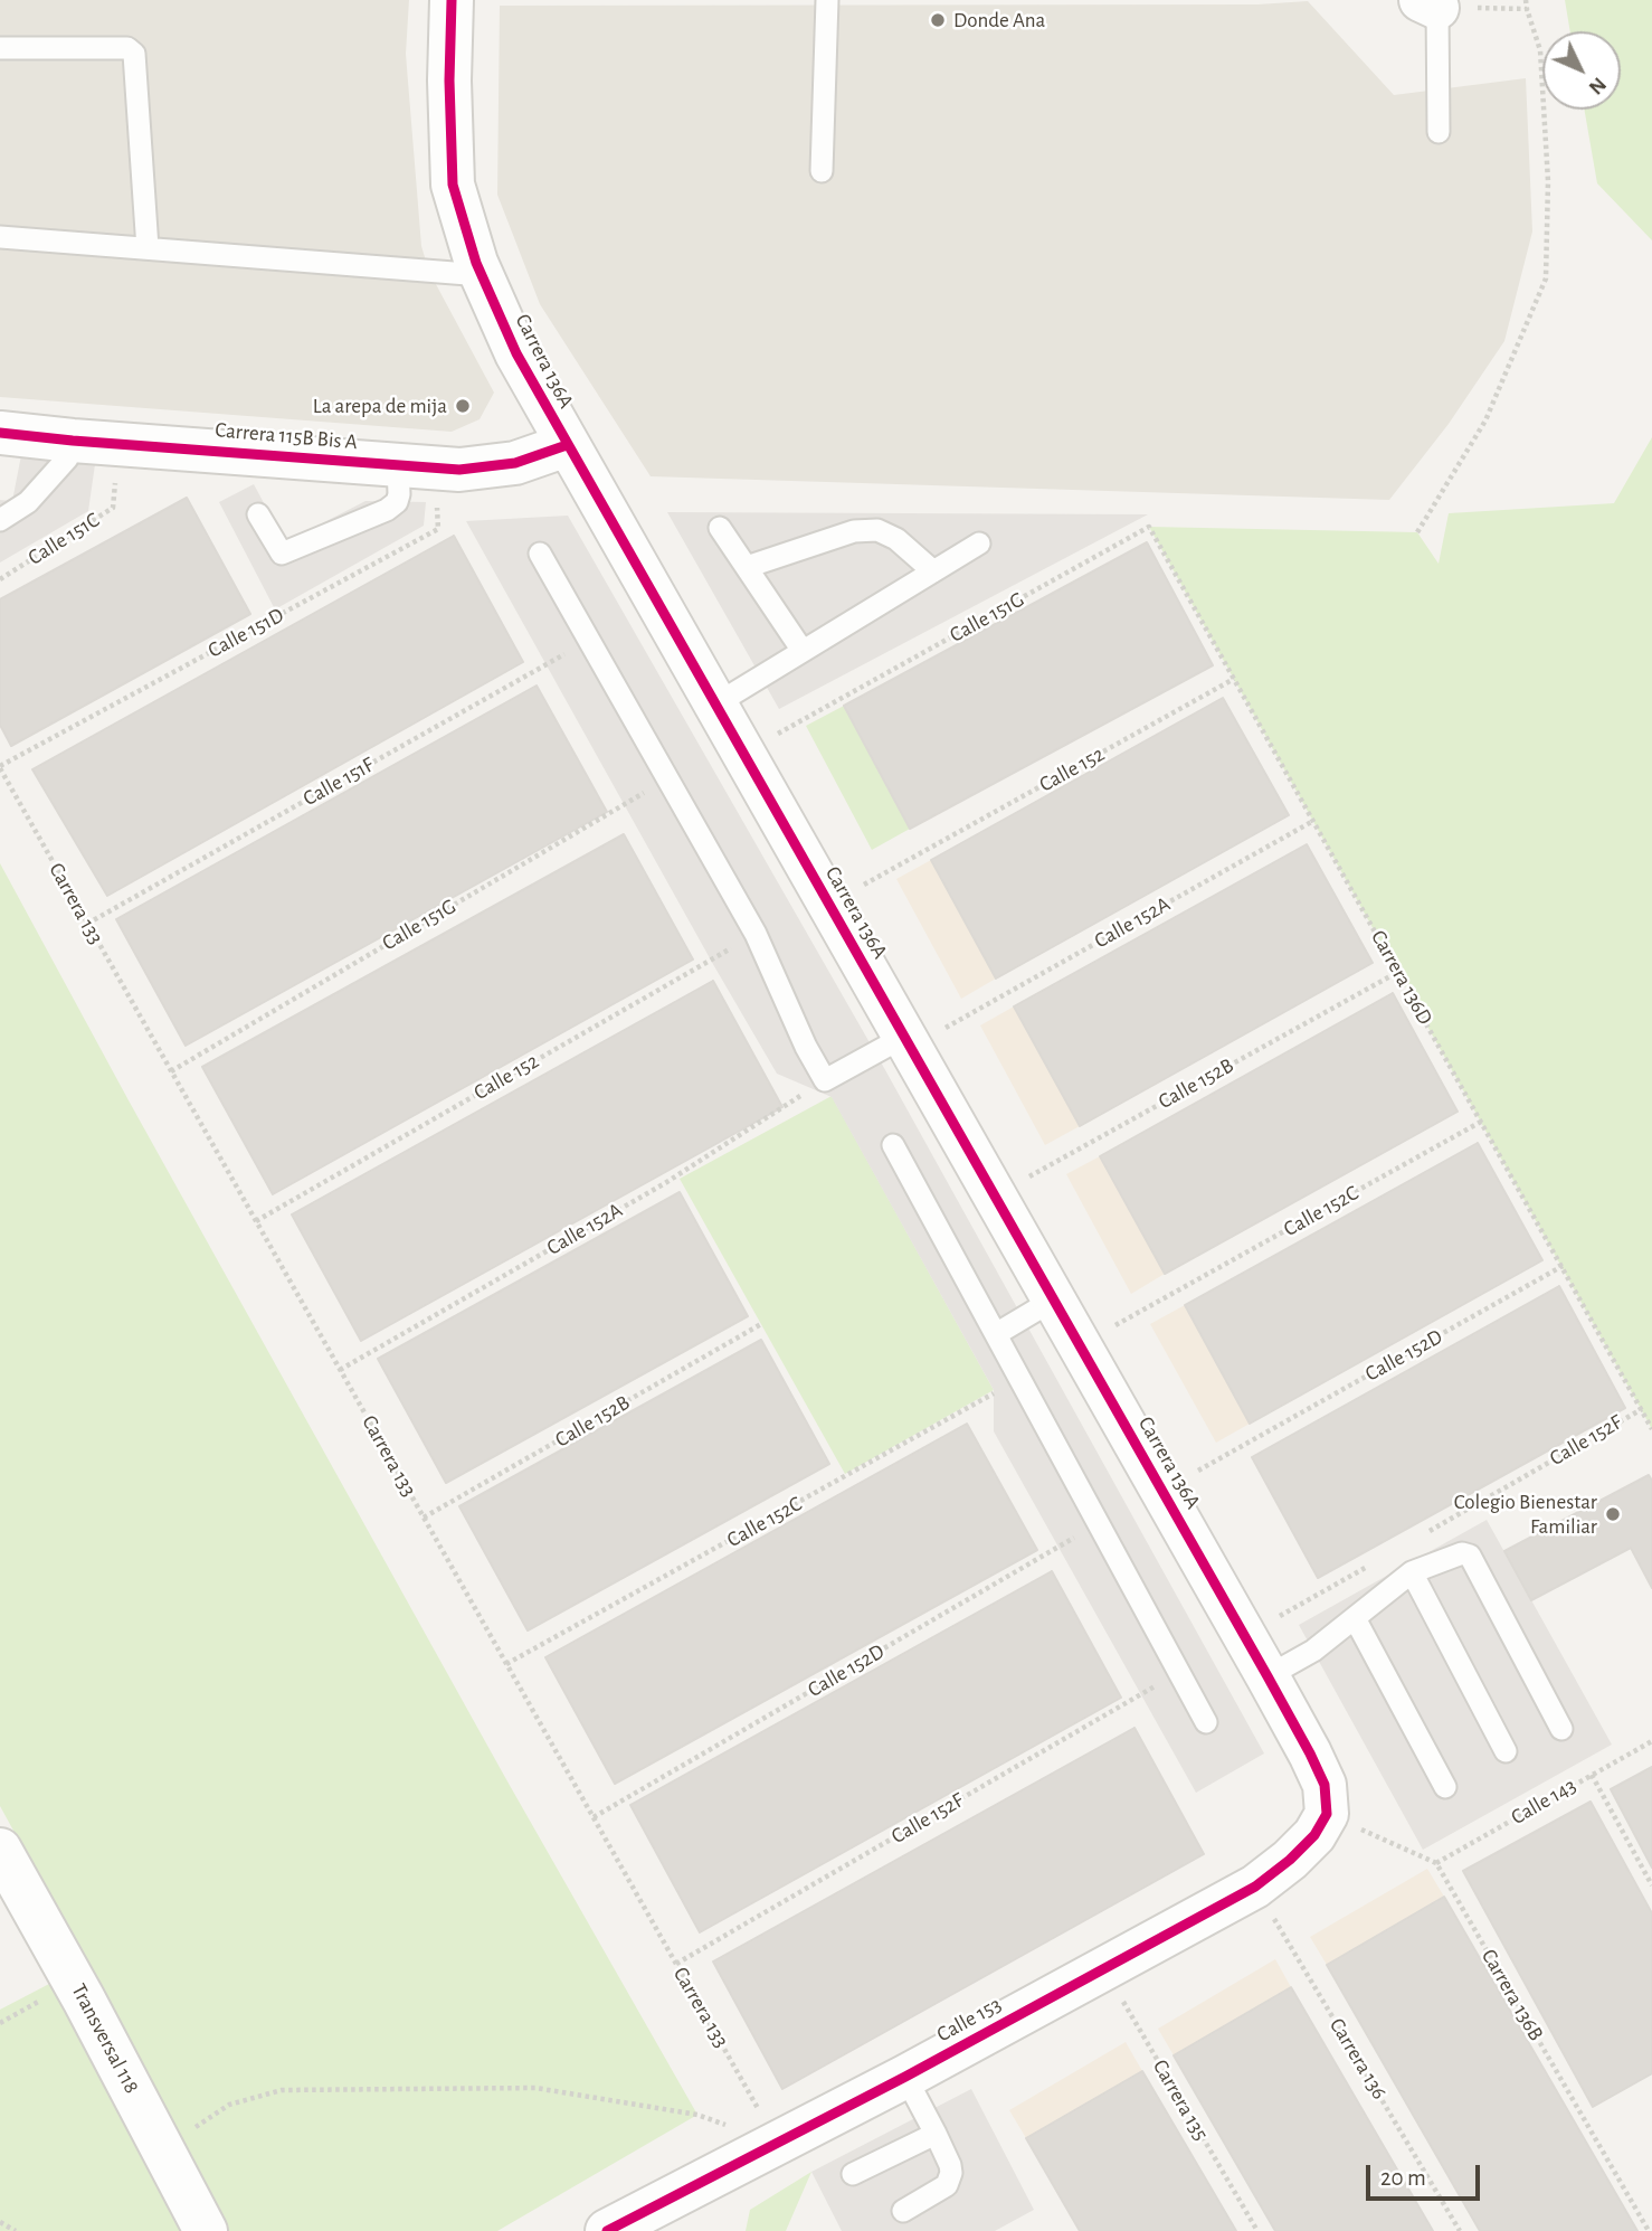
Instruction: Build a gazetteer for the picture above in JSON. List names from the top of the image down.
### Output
{
  "streets": {
    "street": [
      "Carrera 136A",
      "Carrera 115B Bis A",
      "Calle 153",
      "Transversal 118"
    ],
    "path": [
      "Calle 151C",
      "Calle 151G",
      "Calle 151D",
      "Calle 152",
      "Calle 151F",
      "Carrera 133",
      "Calle 152A",
      "Carrera 136D",
      "Calle 152B",
      "Calle 152C",
      "Calle 152D",
      "Calle 152F",
      "Calle 143",
      "Carrera 136B",
      "Carrera 136",
      "Carrera 135"
    ]
  },
  "crossings": [
    ["Carrera 136A", "Carrera 115B Bis A"],
    ["Carrera 136A", "Calle 151G"],
    ["Carrera 136A", "Calle 152"],
    ["Carrera 136A", "Calle 152A"],
    ["Carrera 136A", "Calle 152B"],
    ["Carrera 136A", "Calle 152C"],
    ["Carrera 136A", "Calle 152D"],
    ["Carrera 136A", "Calle 153"],
    ["Carrera 115B Bis A", "Calle 151C"],
    ["Carrera 115B Bis A", "Calle 151D"],
    ["Calle 151G", "Carrera 133"],
    ["Calle 151G", "Carrera 136D"],
    ["Calle 151D", "Carrera 133"],
    ["Calle 152", "Carrera 133"],
    ["Calle 152", "Carrera 136D"],
    ["Calle 151F", "Carrera 133"],
    ["Carrera 133", "Calle 152A"],
    ["Carrera 133", "Calle 152B"],
    ["Carrera 133", "Calle 152C"],
    ["Carrera 133", "Calle 152D"],
    ["Carrera 133", "Calle 152F"],
    ["Carrera 133", "Calle 153"],
    ["Calle 152A", "Carrera 136D"],
    ["Carrera 136D", "Calle 152B"],
    ["Carrera 136D", "Calle 152C"],
    ["Carrera 136D", "Calle 152D"],
    ["Carrera 136D", "Calle 152F"],
    ["Calle 143", "Carrera 136B"],
    ["Calle 153", "Carrera 136"],
    ["Calle 153", "Carrera 135"]
  ],
  "places": ["Donde Ana", "La arepa de mija", "Colegio Bienestar Familiar"],
  "scale_bar": "20 m",
  "north": "bottom right"
}
